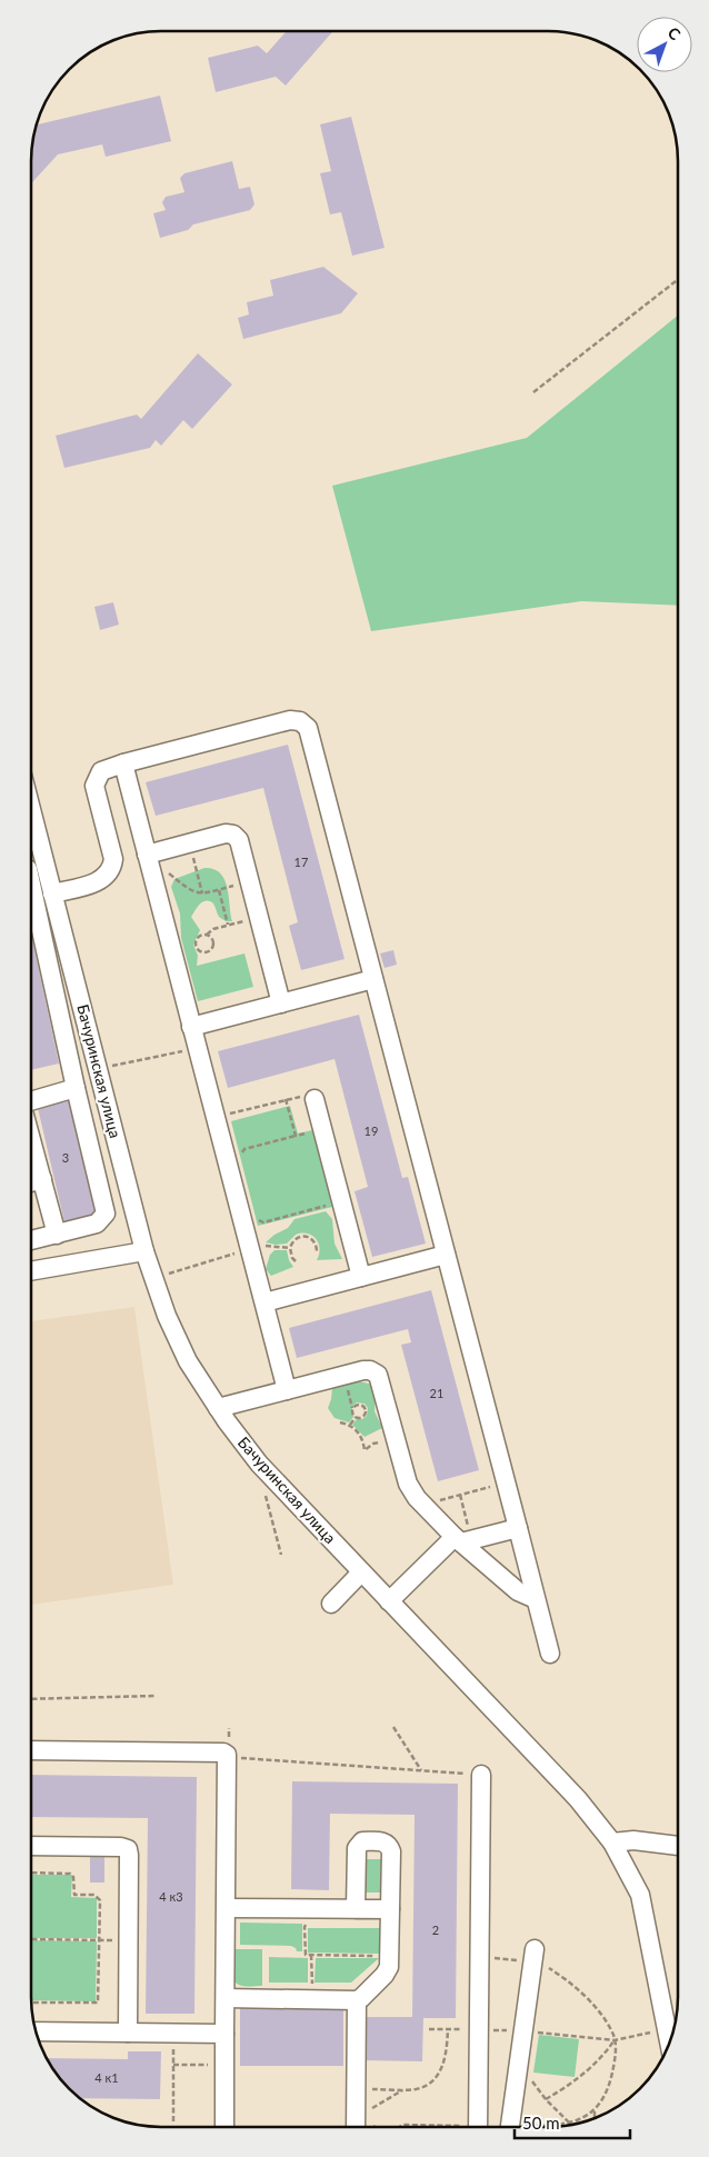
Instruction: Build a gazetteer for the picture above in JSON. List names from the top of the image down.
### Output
{
  "streets": {
    "street": ["Бачуринская улица"]
  },
  "house_numbers": [
    "17",
    "19",
    "3",
    "21",
    "4 к3",
    "2",
    "4 к1"
  ],
  "scale_bar": "50 m",
  "north": "top right"
}
